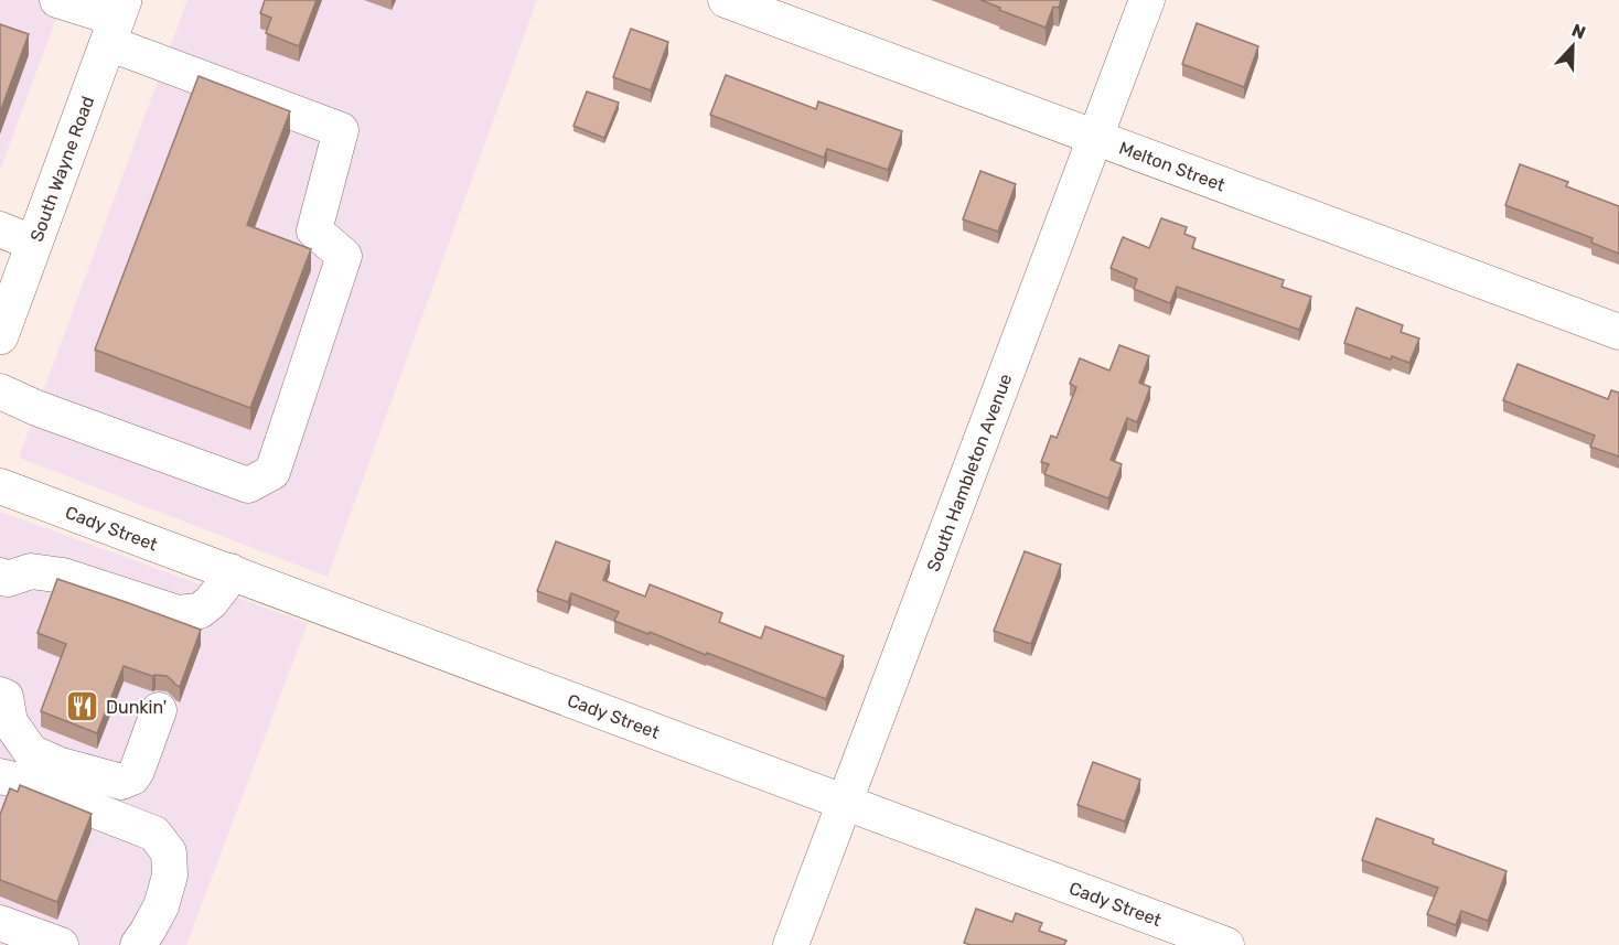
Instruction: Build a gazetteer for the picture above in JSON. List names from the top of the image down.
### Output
{
  "streets": {
    "main road": ["South Wayne Road"],
    "street": ["Melton Street", "South Hambleton Avenue", "Cady Street"]
  },
  "crossings": [
    ["Melton Street", "South Hambleton Avenue"],
    ["South Hambleton Avenue", "Cady Street"]
  ],
  "places": {
    "restaurant": ["Dunkin'"]
  },
  "north": "top"
}
